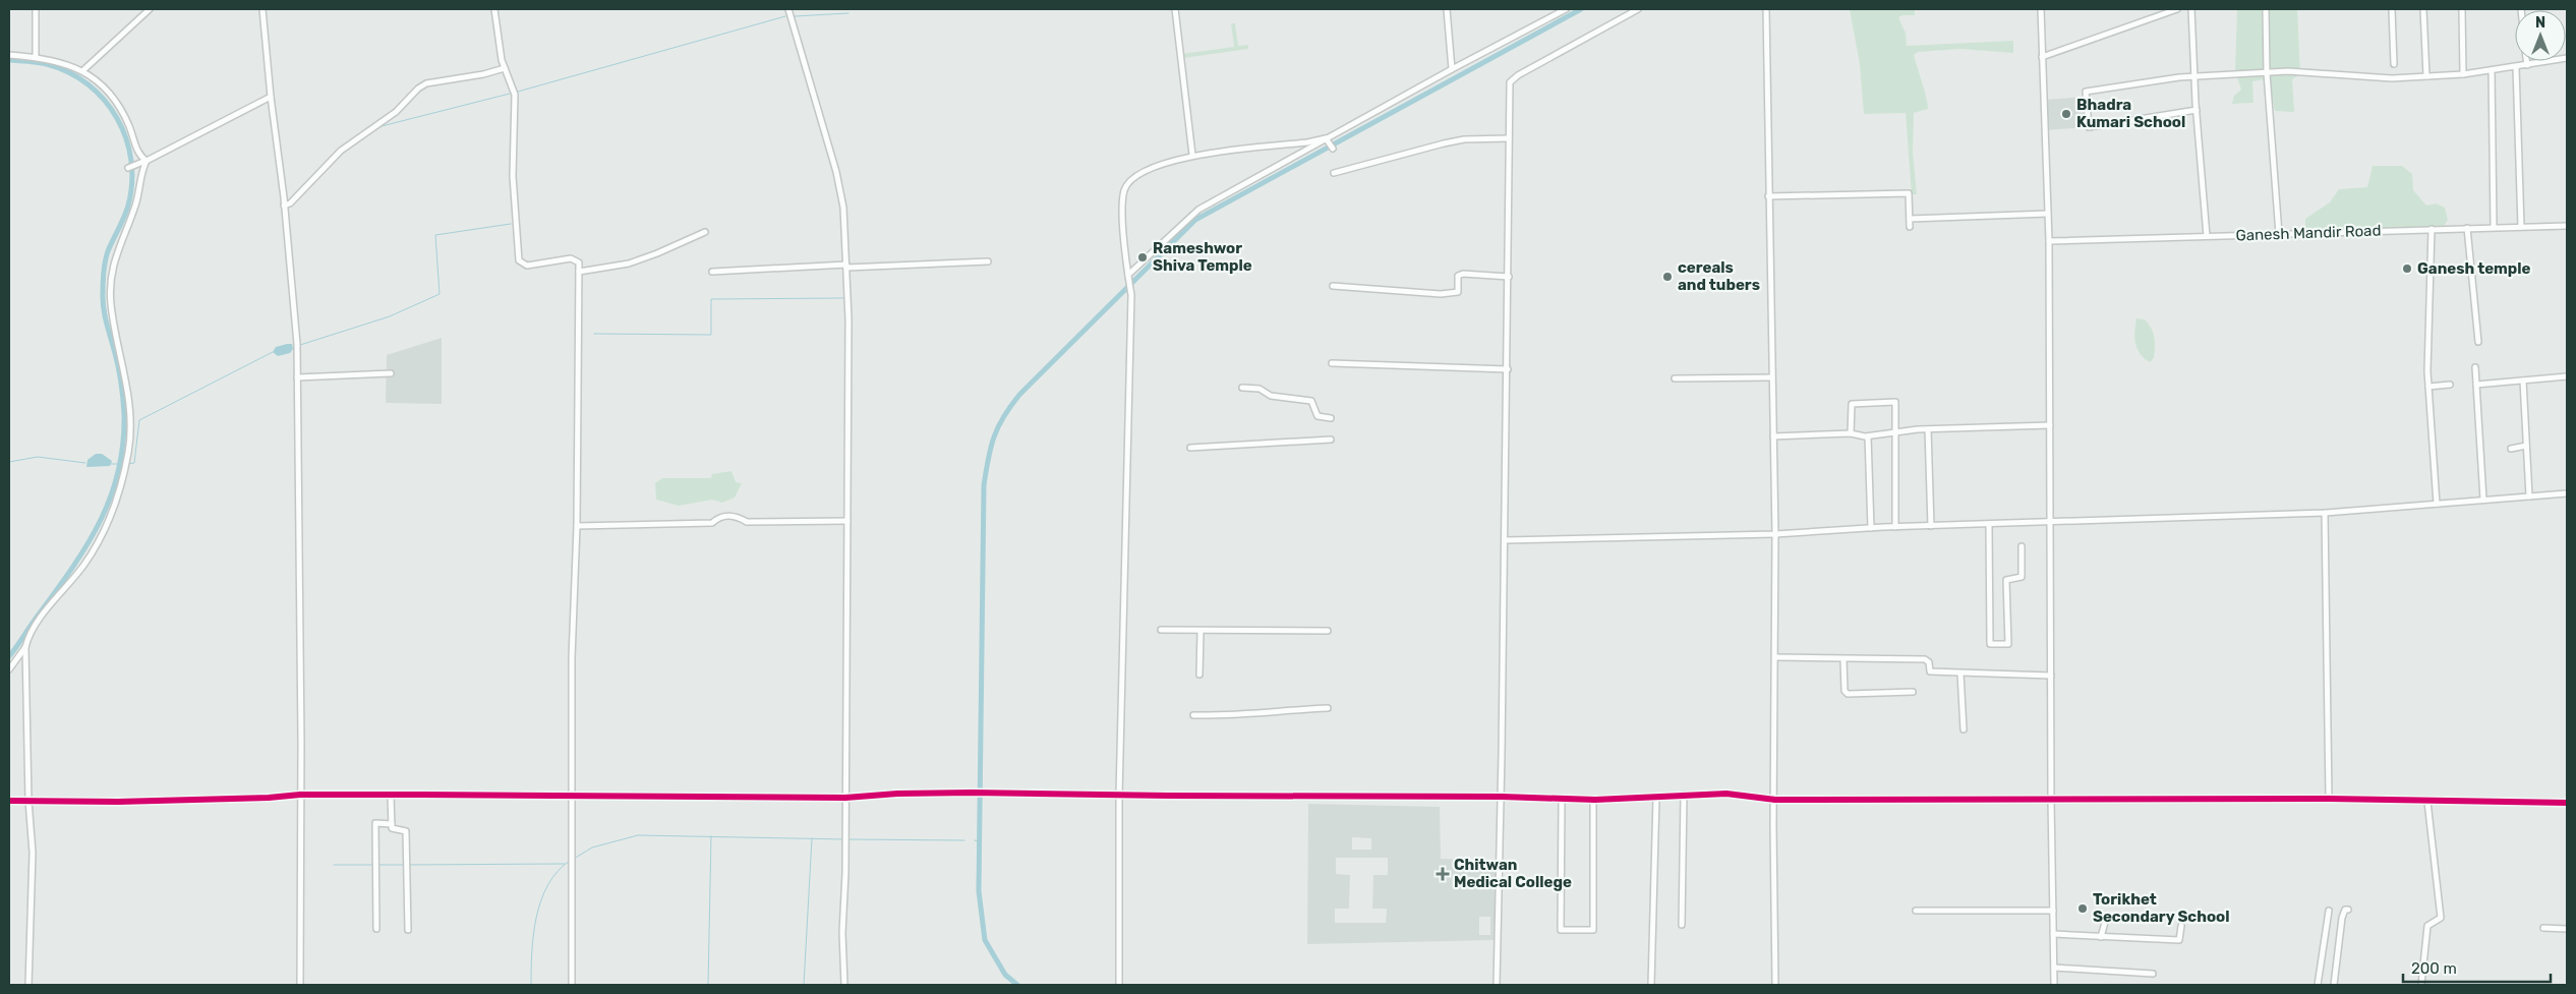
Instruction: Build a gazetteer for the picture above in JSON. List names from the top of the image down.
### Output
{
  "streets": {
    "street": ["Ganesh Mandir Road"]
  },
  "places": {
    "other": [
      "Bhadra Kumari School",
      "Rameshwor Shiva Temple",
      "Ganesh temple",
      "cereals and tubers",
      "Torikhet Secondary School"
    ],
    "health": ["Chitwan Medical College"]
  },
  "scale_bar": "200 m",
  "north": "top"
}
